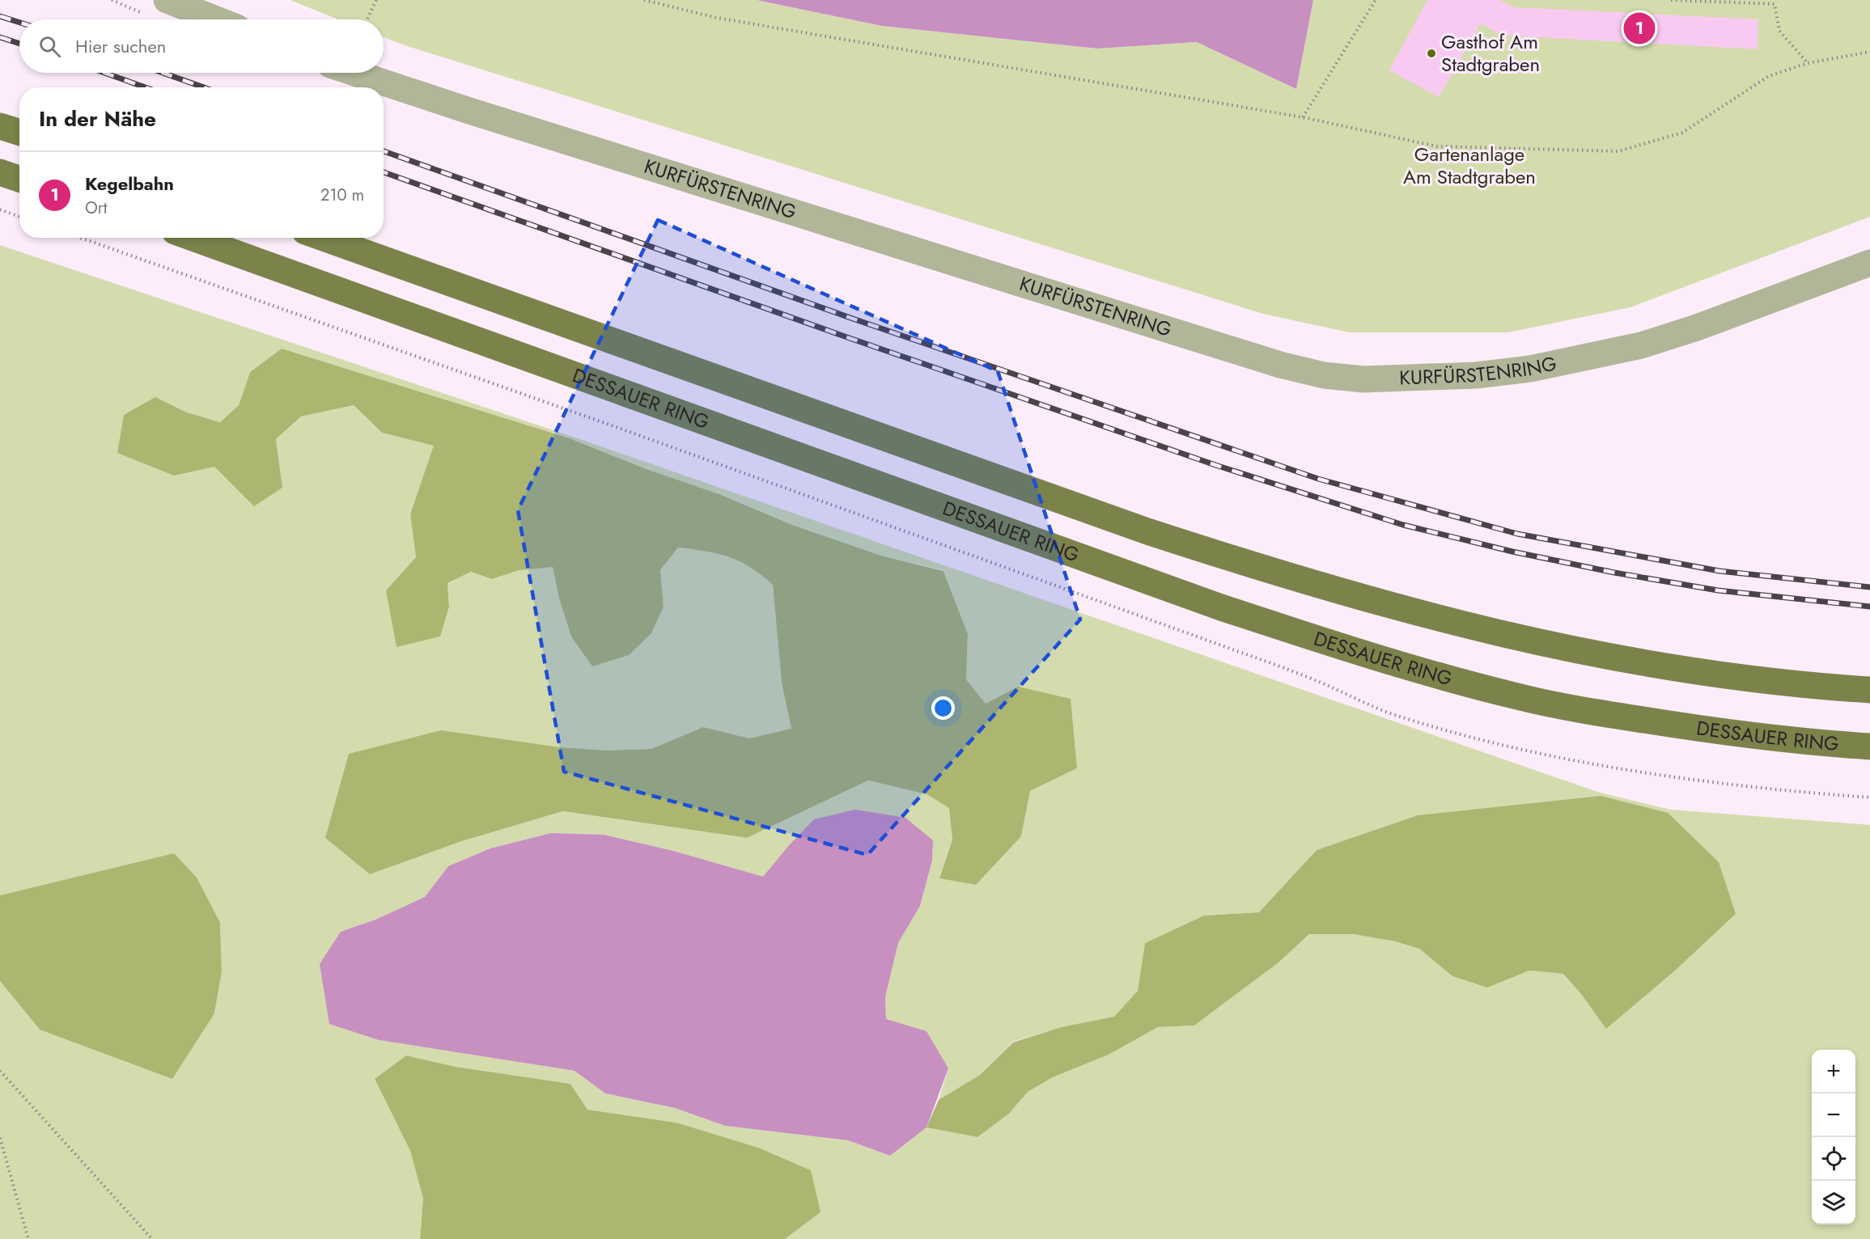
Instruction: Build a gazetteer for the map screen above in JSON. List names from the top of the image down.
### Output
{
  "streets": {
    "main road": ["DESSAUER RING"],
    "street": ["KURFÜRSTENRING"]
  },
  "parks": ["Gartenanlage Am Stadtgraben"],
  "places": ["Gasthof Am Stadtgraben"],
  "page": {
    "pins": "1",
    "search": "Hier suchen",
    "heading": "In der Nähe",
    "list": [
      {
        "mark": "1",
        "name": "Kegelbahn",
        "note": "Ort",
        "value": "210 m"
      }
    ],
    "map_buttons": ["+", "−"]
  }
}
